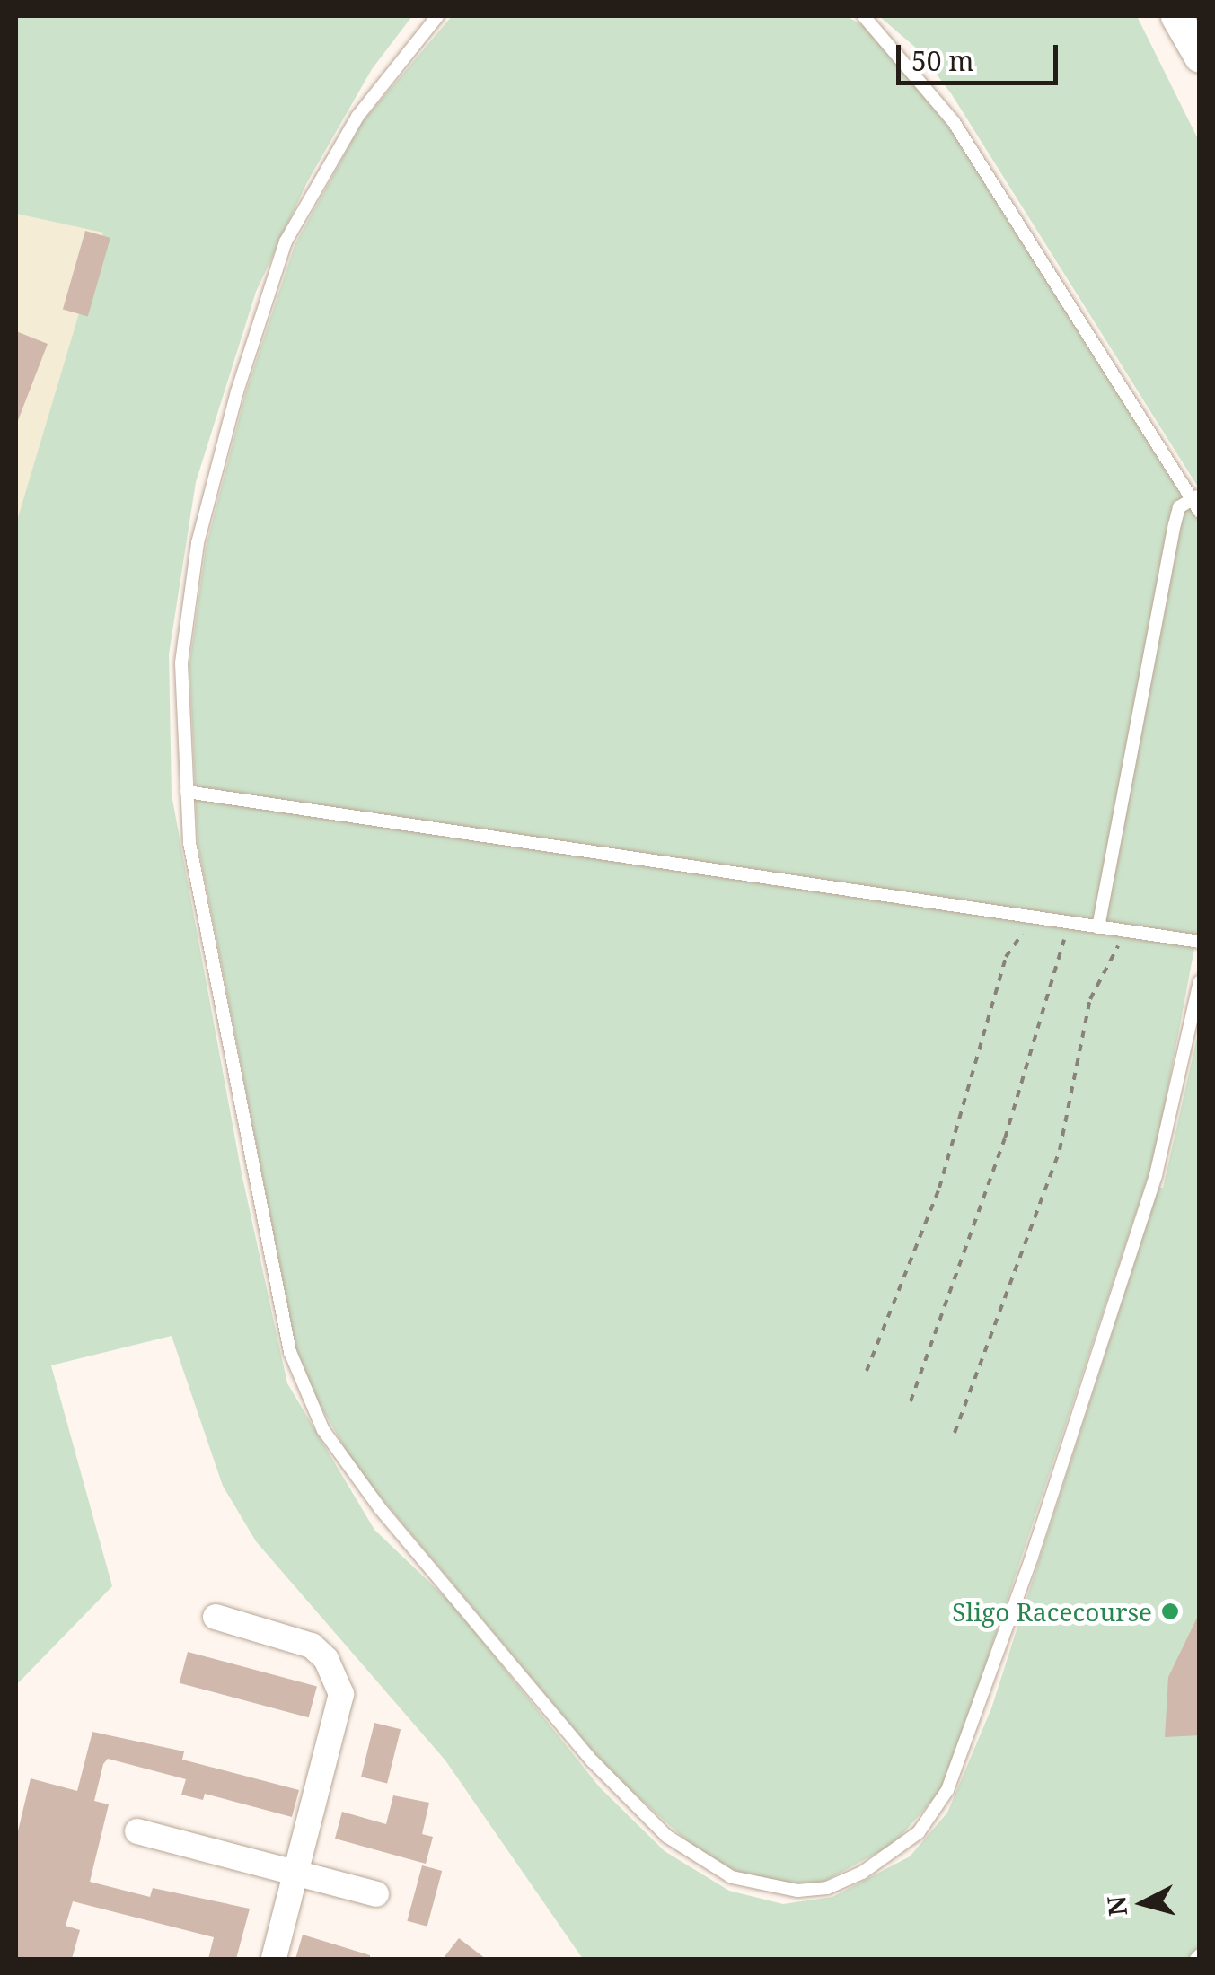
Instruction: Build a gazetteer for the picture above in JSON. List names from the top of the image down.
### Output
{
  "places": ["Sligo Racecourse"],
  "scale_bar": "50 m",
  "north": "left"
}
